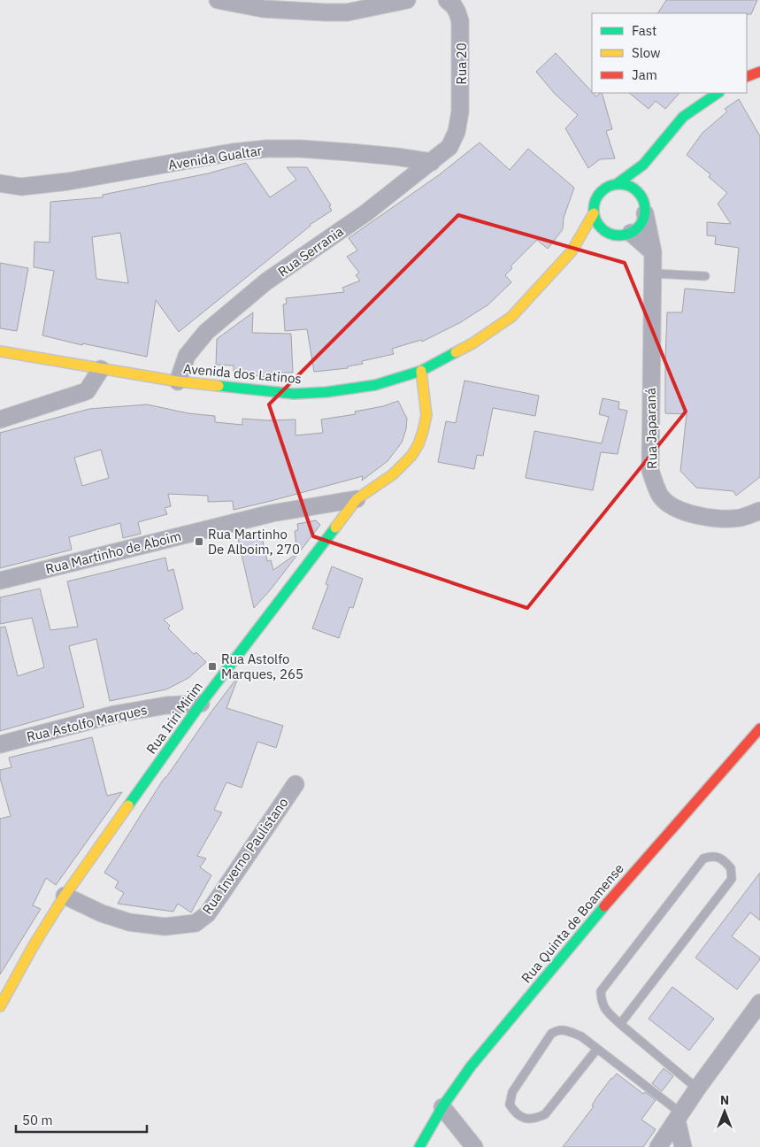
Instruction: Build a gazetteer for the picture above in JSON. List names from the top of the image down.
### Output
{
  "streets": {
    "street": [
      "Rua 20",
      "Avenida Gualtar",
      "Rua Serrania",
      "Avenida dos Latinos",
      "Rua Japaraná",
      "Rua Martinho de Aboim",
      "Rua Iriri Mirim",
      "Rua Astolfo Marques",
      "Rua Inverno Paulistano",
      "Rua Quinta de Boamense"
    ]
  },
  "crossings": [
    ["Rua 20", "Rua Serrania"],
    ["Avenida Gualtar", "Rua Serrania"],
    ["Rua Serrania", "Avenida dos Latinos"],
    ["Avenida dos Latinos", "Rua Japaraná"],
    ["Avenida dos Latinos", "Rua Iriri Mirim"],
    ["Rua Martinho de Aboim", "Rua Iriri Mirim"],
    ["Rua Iriri Mirim", "Rua Astolfo Marques"],
    ["Rua Iriri Mirim", "Rua Inverno Paulistano"]
  ],
  "places": {
    "transit": ["Rua Martinho De Alboim, 270", "Rua Astolfo Marques, 265"]
  },
  "legend": ["Fast", "Slow", "Jam"],
  "scale_bar": "50 m",
  "north": "top"
}
